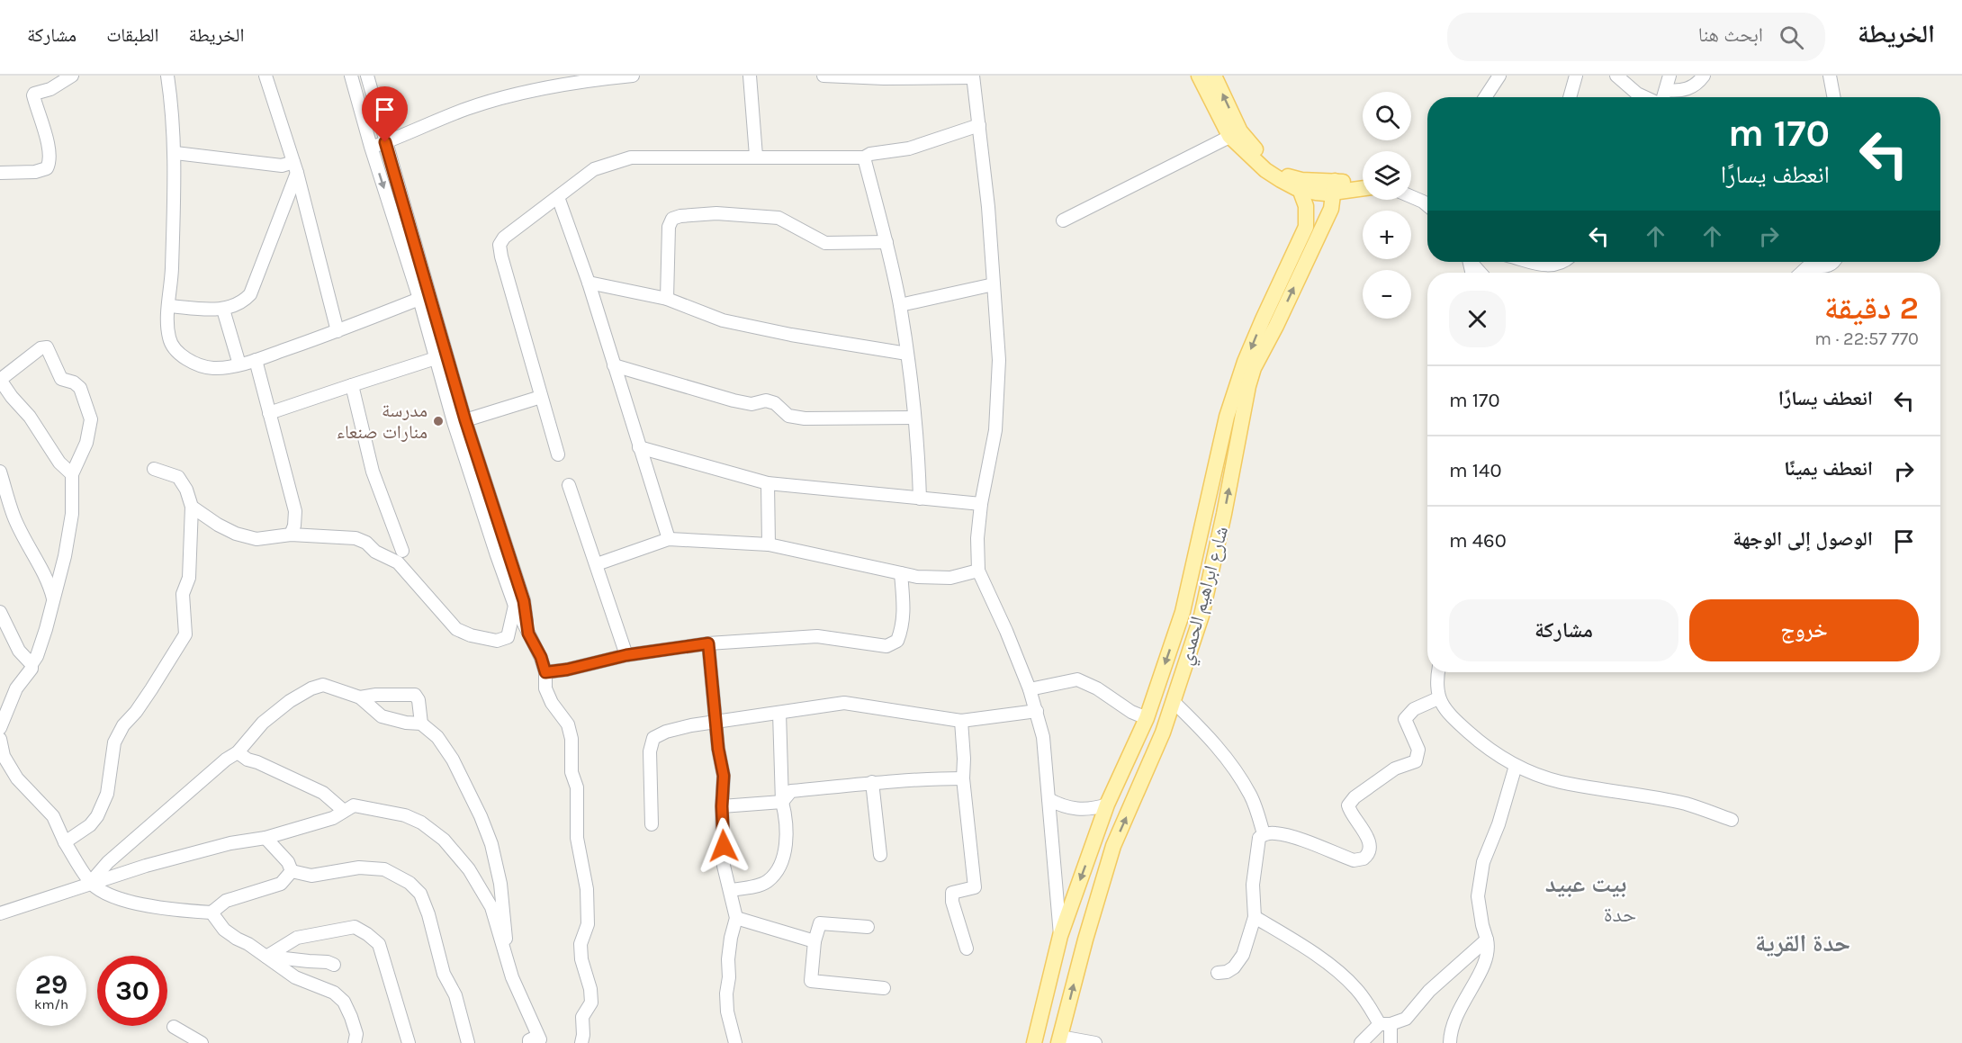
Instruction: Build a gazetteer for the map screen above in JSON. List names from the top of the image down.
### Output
{
  "streets": {
    "main road": ["شارع ابراهيم الحمدي"]
  },
  "districts": ["بيت عبيد", "حدة", "حدة القرية"],
  "places": ["مدرسة منارات صنعاء"],
  "page": {
    "header": "الخريطة",
    "search": "ابحث هنا",
    "nav": ["الخريطة", "الطبقات", "مشاركة"],
    "map_buttons": ["+", "−"],
    "turn": ["170 m", "انعطف يسارًا"],
    "heading": ["2 دقيقة", "770 m · 22:57"],
    "list": [
      {
        "name": "انعطف يسارًا",
        "value": "170 m"
      },
      {
        "name": "انعطف يمينًا",
        "value": "140 m"
      },
      {
        "name": "الوصول إلى الوجهة",
        "value": "460 m"
      }
    ],
    "buttons": ["خروج", "مشاركة"],
    "speed": "29 km/h",
    "limit": "30"
  }
}
